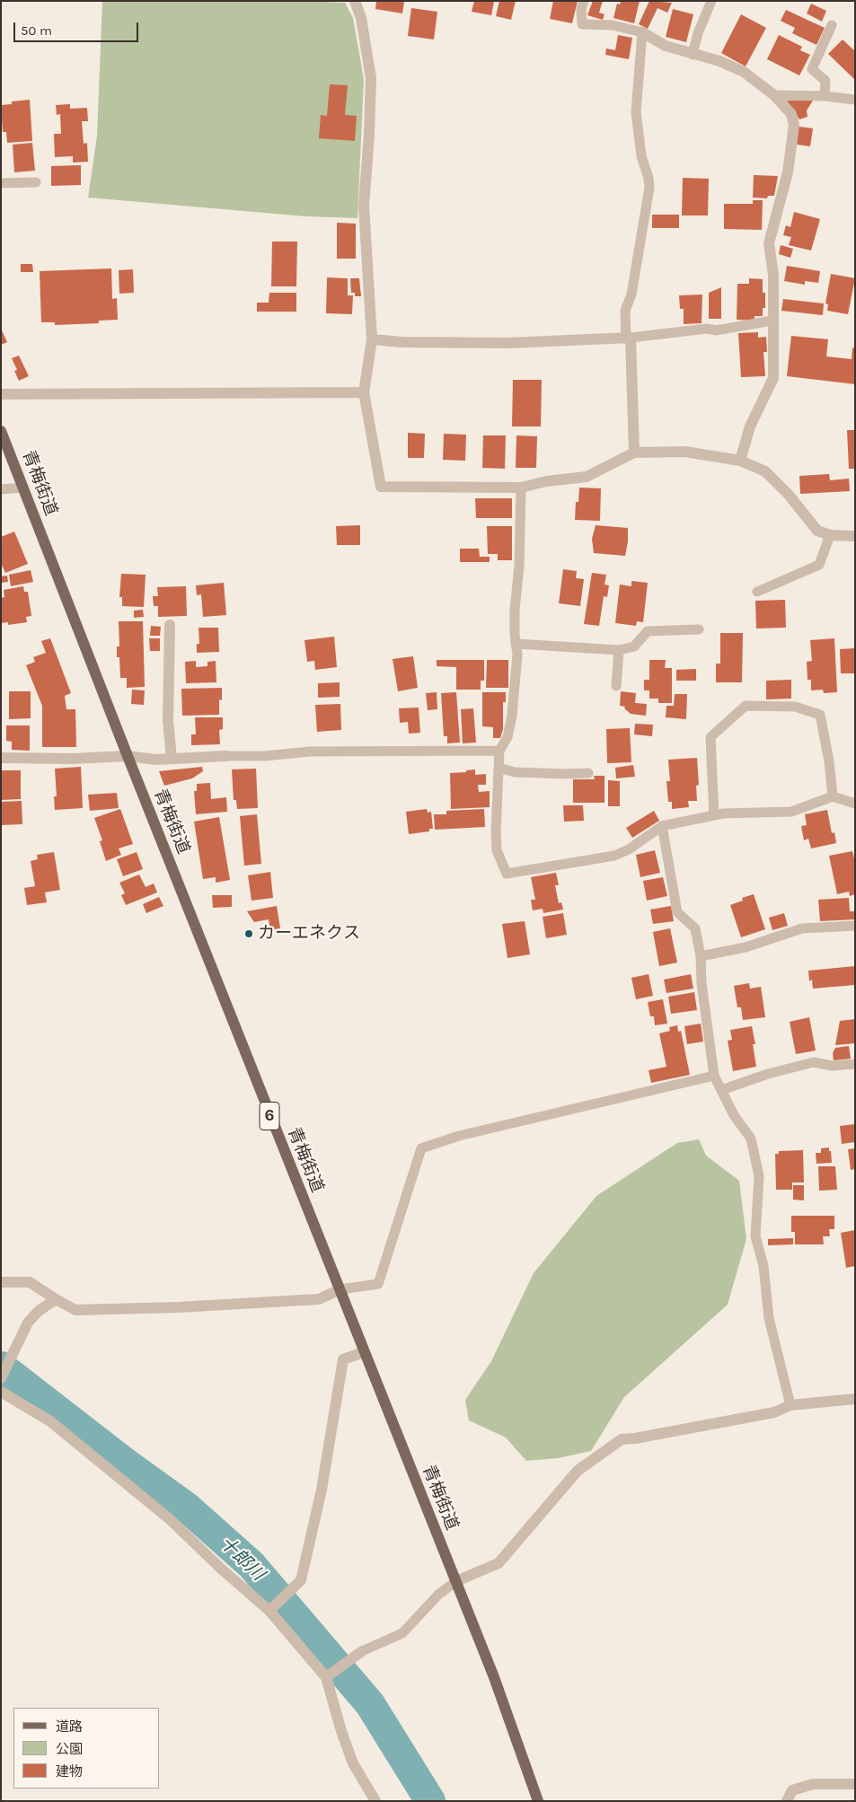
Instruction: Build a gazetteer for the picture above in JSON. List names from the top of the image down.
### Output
{
  "streets": {
    "main road": ["青梅街道", "6"]
  },
  "water": ["十郎川"],
  "places": ["カーエネクス"],
  "legend": ["道路", "公園", "建物"],
  "scale_bar": "50 m"
}
